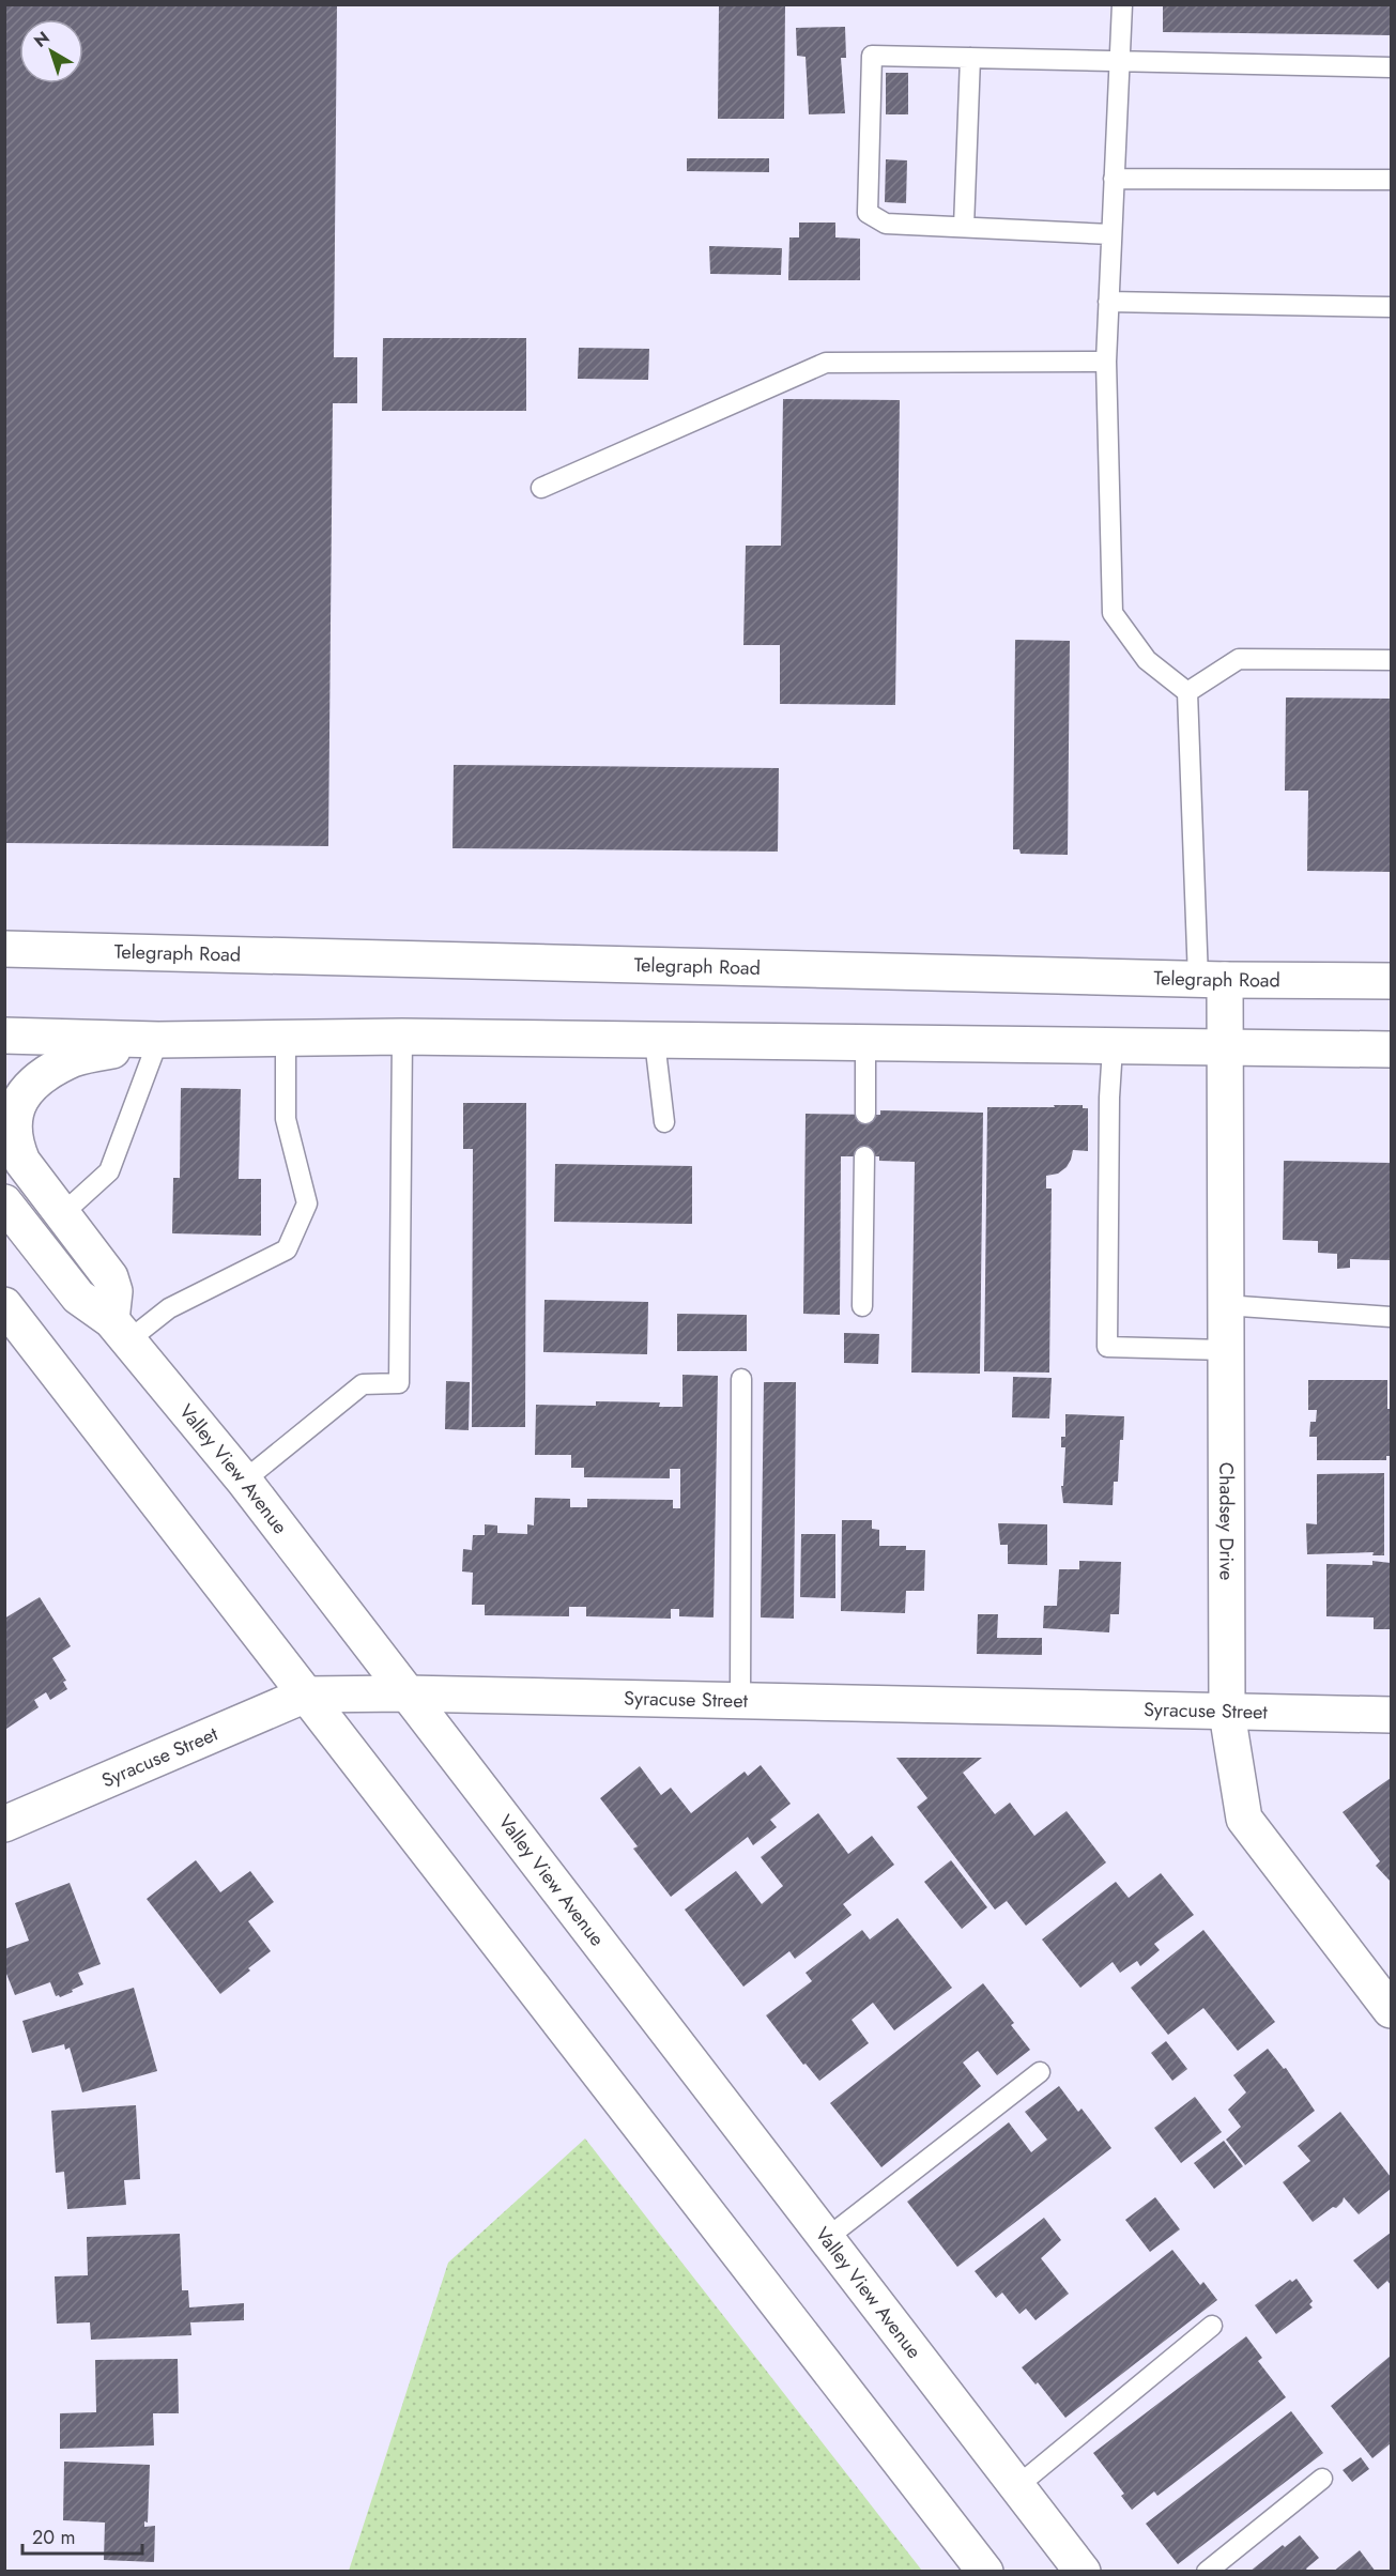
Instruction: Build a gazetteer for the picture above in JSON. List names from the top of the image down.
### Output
{
  "streets": {
    "main road": [
      "Telegraph Road",
      "Valley View Avenue",
      "Chadsey Drive",
      "Syracuse Street"
    ]
  },
  "crossings": [
    ["Telegraph Road", "Chadsey Drive"],
    ["Valley View Avenue", "Syracuse Street"],
    ["Chadsey Drive", "Syracuse Street"]
  ],
  "scale_bar": "20 m",
  "north": "top left"
}
